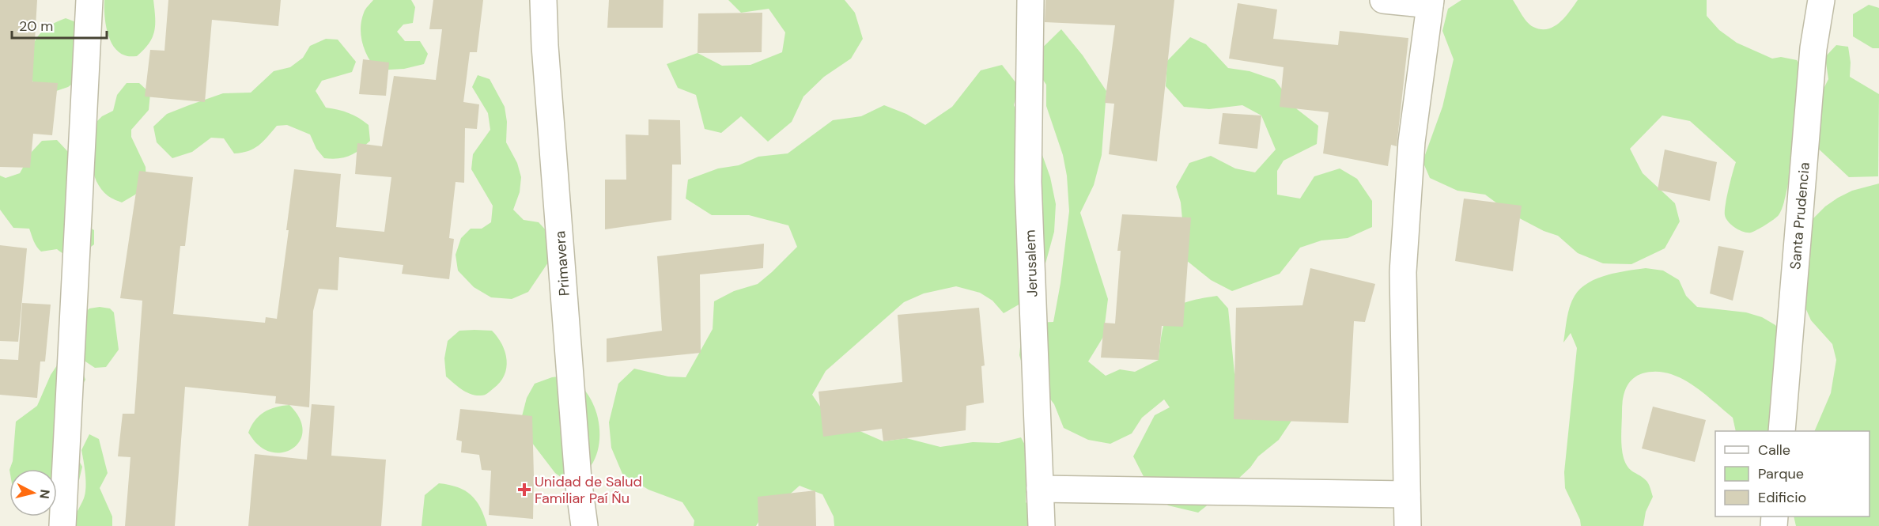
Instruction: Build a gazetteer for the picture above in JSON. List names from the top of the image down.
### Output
{
  "streets": {
    "street": ["Santa Prudencia", "Primavera", "Jerusalem"]
  },
  "places": {
    "health": ["Unidad de Salud Familiar Paí Ñu"]
  },
  "legend": ["Calle", "Parque", "Edificio"],
  "scale_bar": "20 m",
  "north": "right"
}
